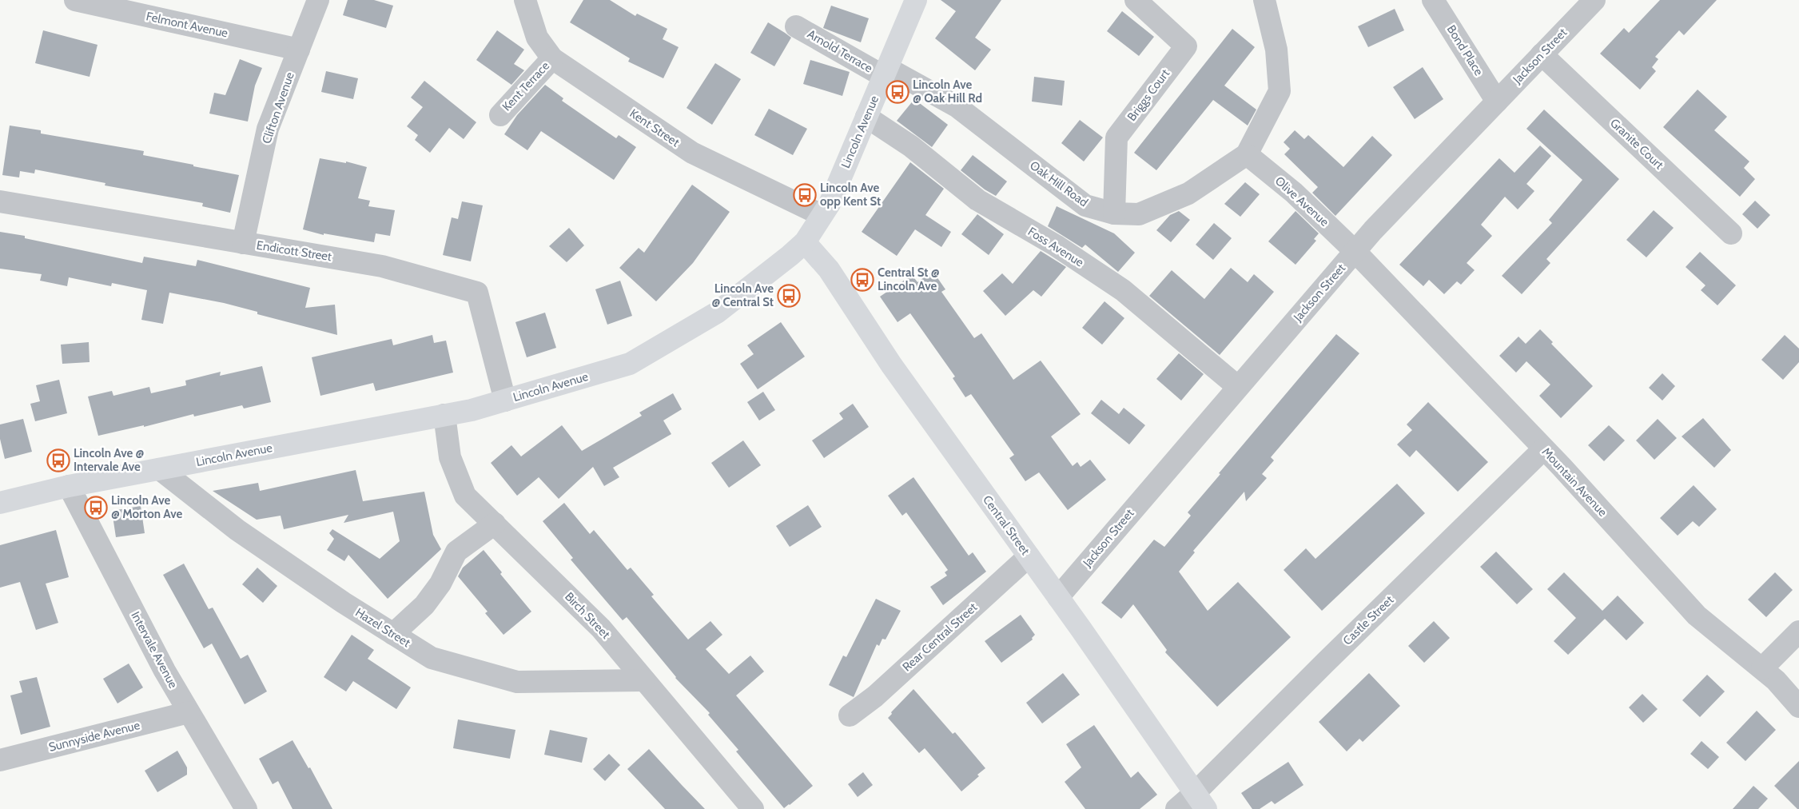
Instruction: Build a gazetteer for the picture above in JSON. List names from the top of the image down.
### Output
{
  "streets": {
    "main road": ["Lincoln Avenue", "Central Street"],
    "street": [
      "Felmont Avenue",
      "Bond Place",
      "Arnold Terrace",
      "Jackson Street",
      "Kent Terrace",
      "Briggs Court",
      "Clifton Avenue",
      "Kent Street",
      "Granite Court",
      "Oak Hill Road",
      "Olive Avenue",
      "Foss Avenue",
      "Endicott Street",
      "Mountain Avenue",
      "Birch Street",
      "Castle Street",
      "Hazel Street",
      "Rear Central Street",
      "Intervale Avenue",
      "Sunnyside Avenue"
    ]
  },
  "crossings": [
    ["Felmont Avenue", "Clifton Avenue"],
    ["Bond Place", "Jackson Street"],
    ["Arnold Terrace", "Lincoln Avenue"],
    ["Arnold Terrace", "Oak Hill Road"],
    ["Jackson Street", "Granite Court"],
    ["Jackson Street", "Olive Avenue"],
    ["Jackson Street", "Foss Avenue"],
    ["Jackson Street", "Mountain Avenue"],
    ["Jackson Street", "Central Street"],
    ["Kent Terrace", "Kent Street"],
    ["Briggs Court", "Oak Hill Road"],
    ["Clifton Avenue", "Endicott Street"],
    ["Kent Street", "Lincoln Avenue"],
    ["Lincoln Avenue", "Oak Hill Road"],
    ["Lincoln Avenue", "Foss Avenue"],
    ["Lincoln Avenue", "Endicott Street"],
    ["Lincoln Avenue", "Central Street"],
    ["Lincoln Avenue", "Birch Street"],
    ["Lincoln Avenue", "Hazel Street"],
    ["Lincoln Avenue", "Intervale Avenue"],
    ["Oak Hill Road", "Olive Avenue"],
    ["Olive Avenue", "Mountain Avenue"],
    ["Mountain Avenue", "Castle Street"],
    ["Central Street", "Castle Street"],
    ["Central Street", "Rear Central Street"],
    ["Birch Street", "Hazel Street"],
    ["Intervale Avenue", "Sunnyside Avenue"]
  ],
  "places": {
    "bus stop": [
      "Lincoln Ave @ Oak Hill Rd",
      "Lincoln Ave opp Kent St",
      "Central St @ Lincoln Ave",
      "Lincoln Ave @ Central St",
      "Lincoln Ave @ Intervale Ave",
      "Lincoln Ave @ Morton Ave"
    ]
  }
}
